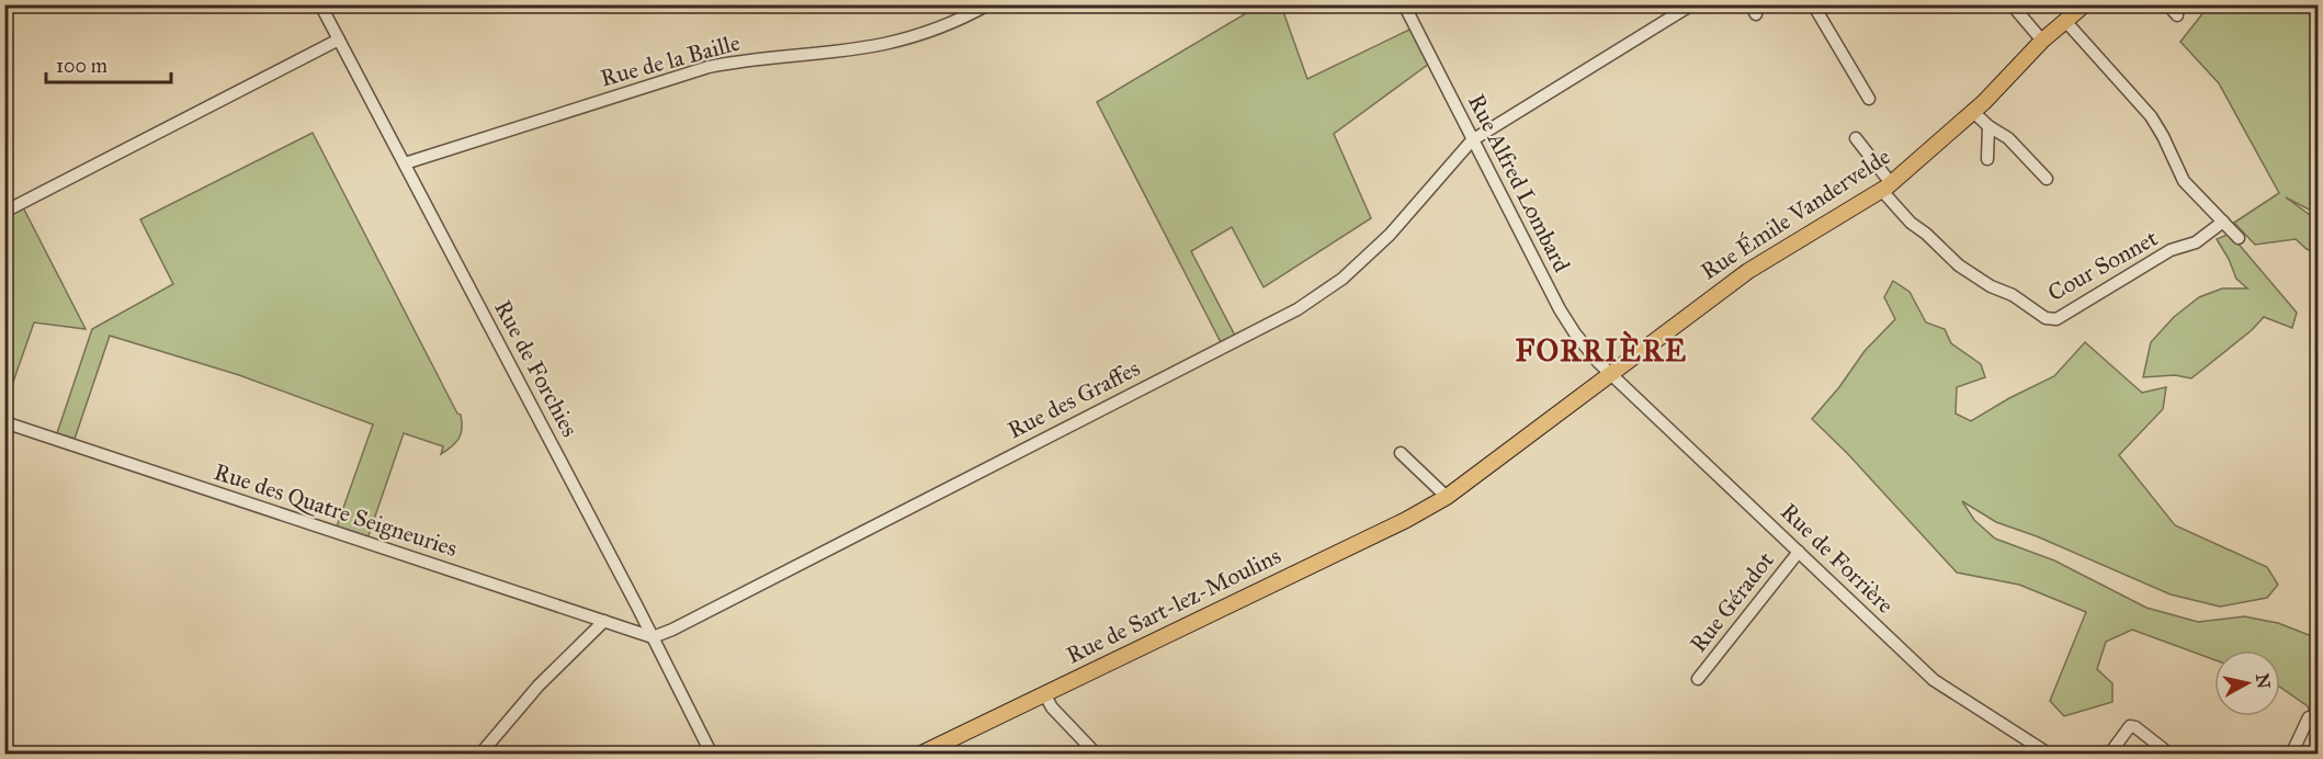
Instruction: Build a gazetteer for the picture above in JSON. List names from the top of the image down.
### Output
{
  "streets": {
    "main road": ["Rue Émile Vandervelde", "Rue de Sart-lez-Moulins"],
    "street": [
      "Rue de la Baille",
      "Rue Alfred Lombard",
      "Cour Sonnet",
      "Rue de Forchies",
      "Rue des Graffes",
      "Rue des Quatre Seigneuries",
      "Rue de Forrière",
      "Rue Géradot"
    ]
  },
  "crossings": [
    ["Rue de la Baille", "Rue de Forchies"],
    ["Rue Alfred Lombard", "Rue Émile Vandervelde"],
    ["Rue Alfred Lombard", "Rue des Graffes"],
    ["Rue Alfred Lombard", "Rue de Forrière"],
    ["Rue Alfred Lombard", "Rue de Sart-lez-Moulins"],
    ["Rue Émile Vandervelde", "Cour Sonnet"],
    ["Rue Émile Vandervelde", "Rue de Forrière"],
    ["Rue Émile Vandervelde", "Rue de Sart-lez-Moulins"],
    ["Rue de Forchies", "Rue des Graffes"],
    ["Rue de Forchies", "Rue des Quatre Seigneuries"],
    ["Rue des Graffes", "Rue des Quatre Seigneuries"],
    ["Rue de Forrière", "Rue Géradot"],
    ["Rue de Forrière", "Rue de Sart-lez-Moulins"]
  ],
  "districts": ["FORRIÈRE"],
  "scale_bar": "100 m",
  "north": "right"
}
